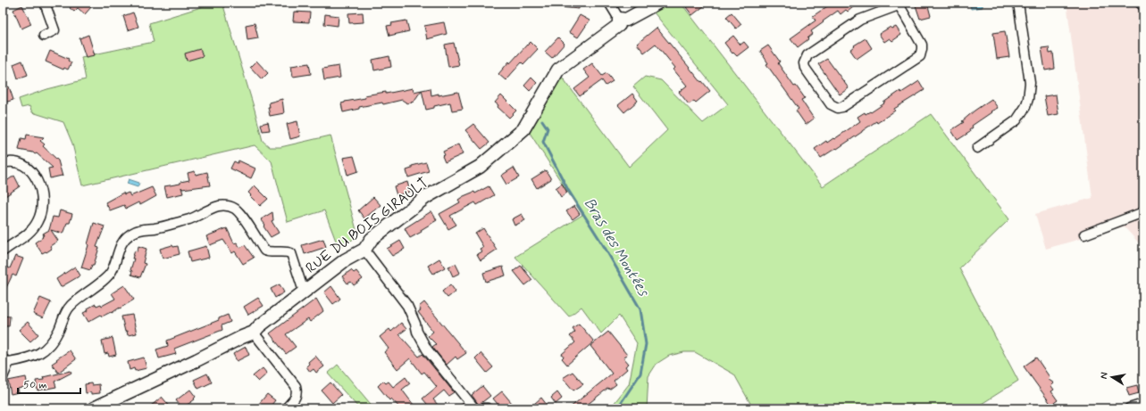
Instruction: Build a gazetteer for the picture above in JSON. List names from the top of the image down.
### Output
{
  "streets": {
    "street": ["RUE DU BOIS GIRAULT"]
  },
  "water": ["Bras des Montées"],
  "scale_bar": "50 m",
  "north": "left"
}
